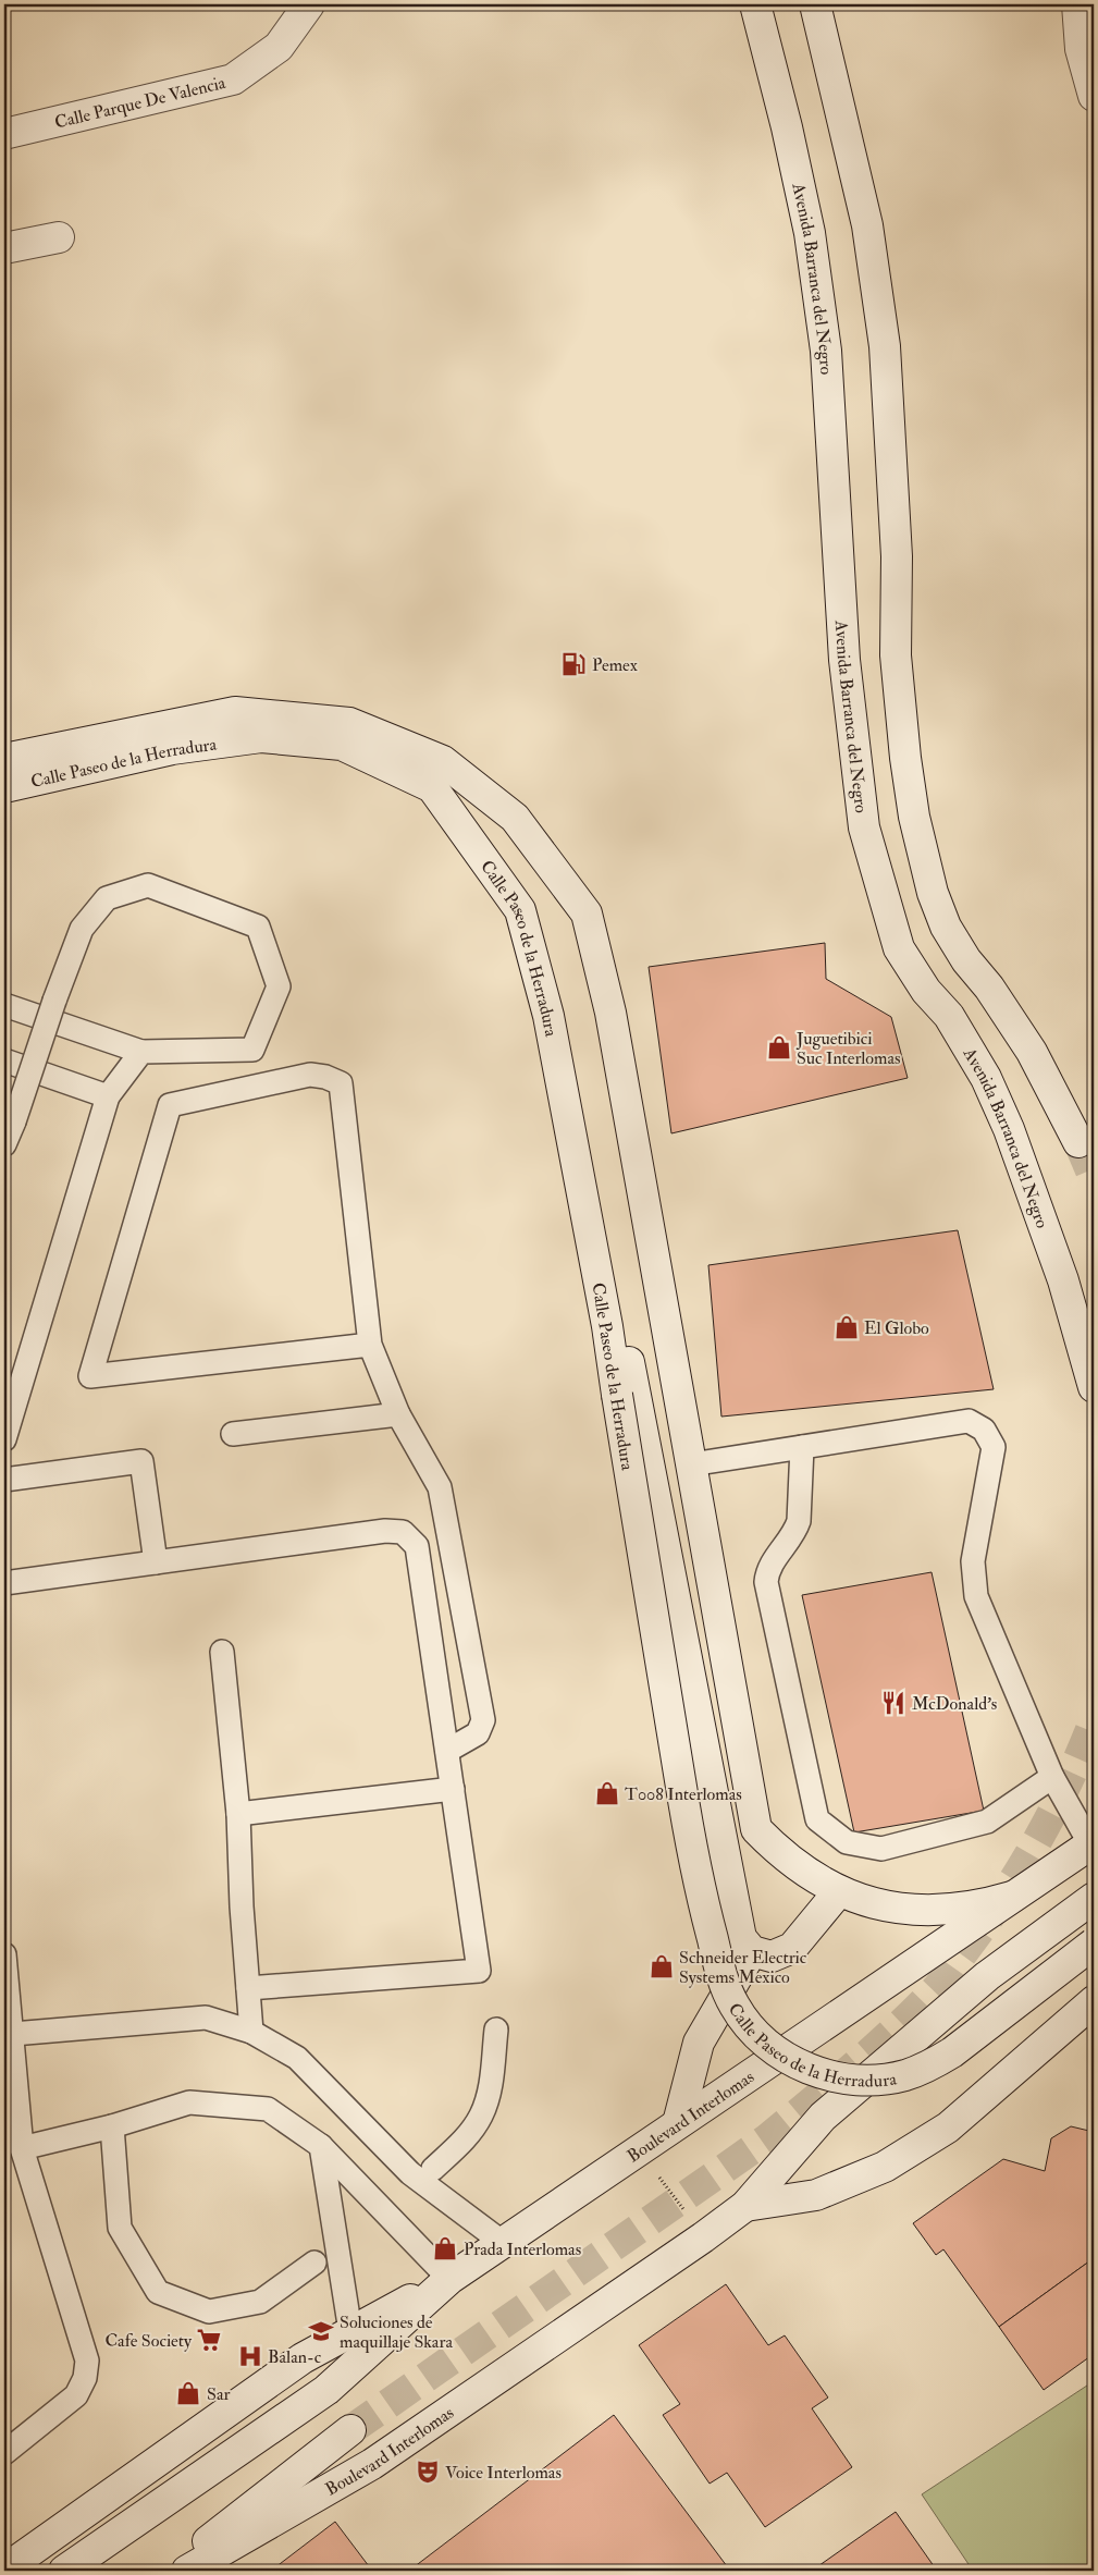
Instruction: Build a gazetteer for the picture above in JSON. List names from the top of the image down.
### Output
{
  "streets": {
    "main road": [
      "Calle Parque De Valencia",
      "Avenida Barranca del Negro",
      "Calle Paseo de la Herradura",
      "Boulevard Interlomas"
    ]
  },
  "crossings": [
    ["Calle Paseo de la Herradura", "Boulevard Interlomas"]
  ],
  "places": {
    "fuel station": ["Pemex"],
    "shop": [
      "Juguetibici Suc Interlomas",
      "El Globo",
      "T008 Interlomas",
      "Schneider Electric Systems Mexico",
      "Prada Interlomas",
      "Sar"
    ],
    "restaurant": ["McDonald's"],
    "school or university": ["Soluciones de maquillaje Skara"],
    "supermarket": ["Cafe Society"],
    "hospital": ["Balan-c"],
    "theatre": ["Voice Interlomas"]
  }
}
